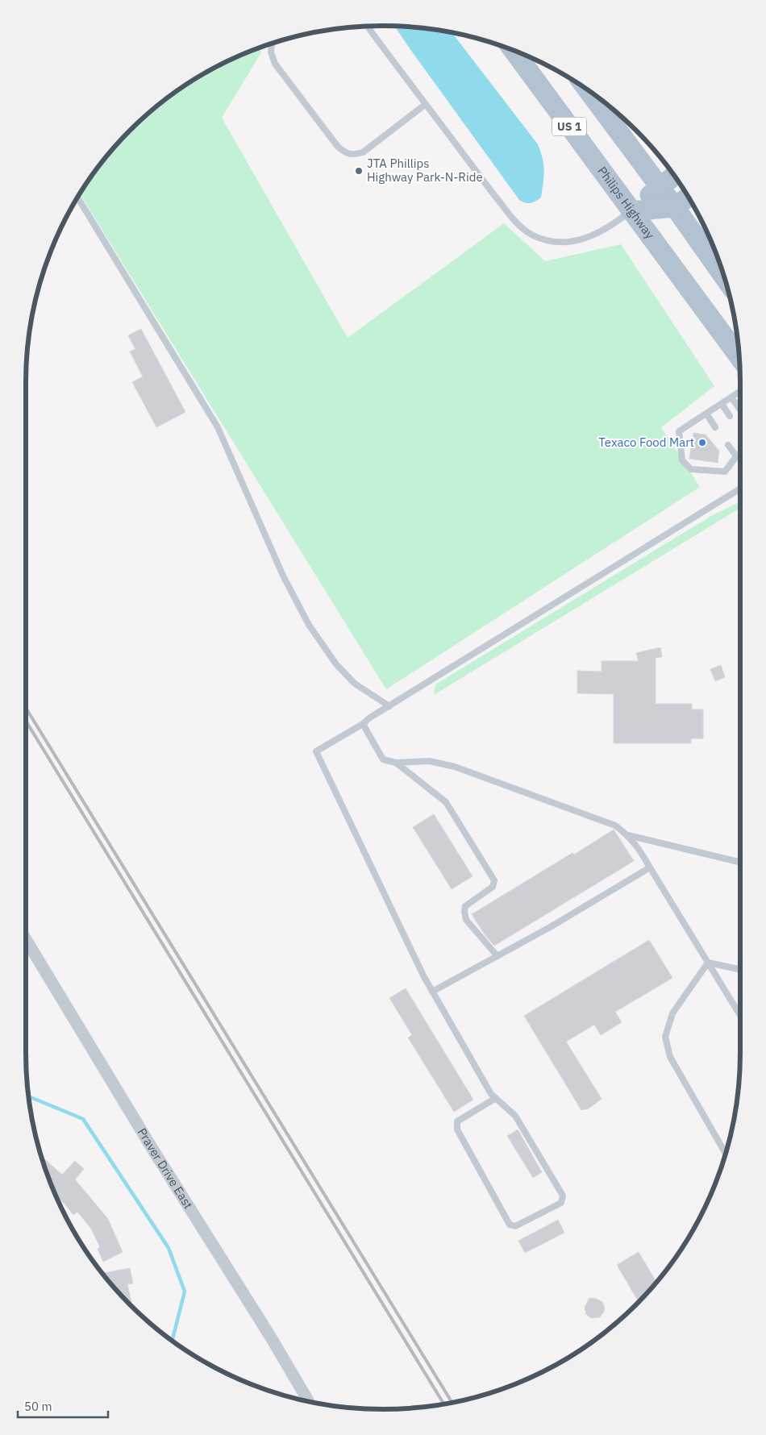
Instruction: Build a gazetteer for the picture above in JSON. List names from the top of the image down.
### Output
{
  "streets": {
    "main road": ["US 1", "Philips Highway"],
    "street": ["Praver Drive East"]
  },
  "places": ["JTA Phillips Highway Park-N-Ride", "Texaco Food Mart"],
  "scale_bar": "50 m"
}
